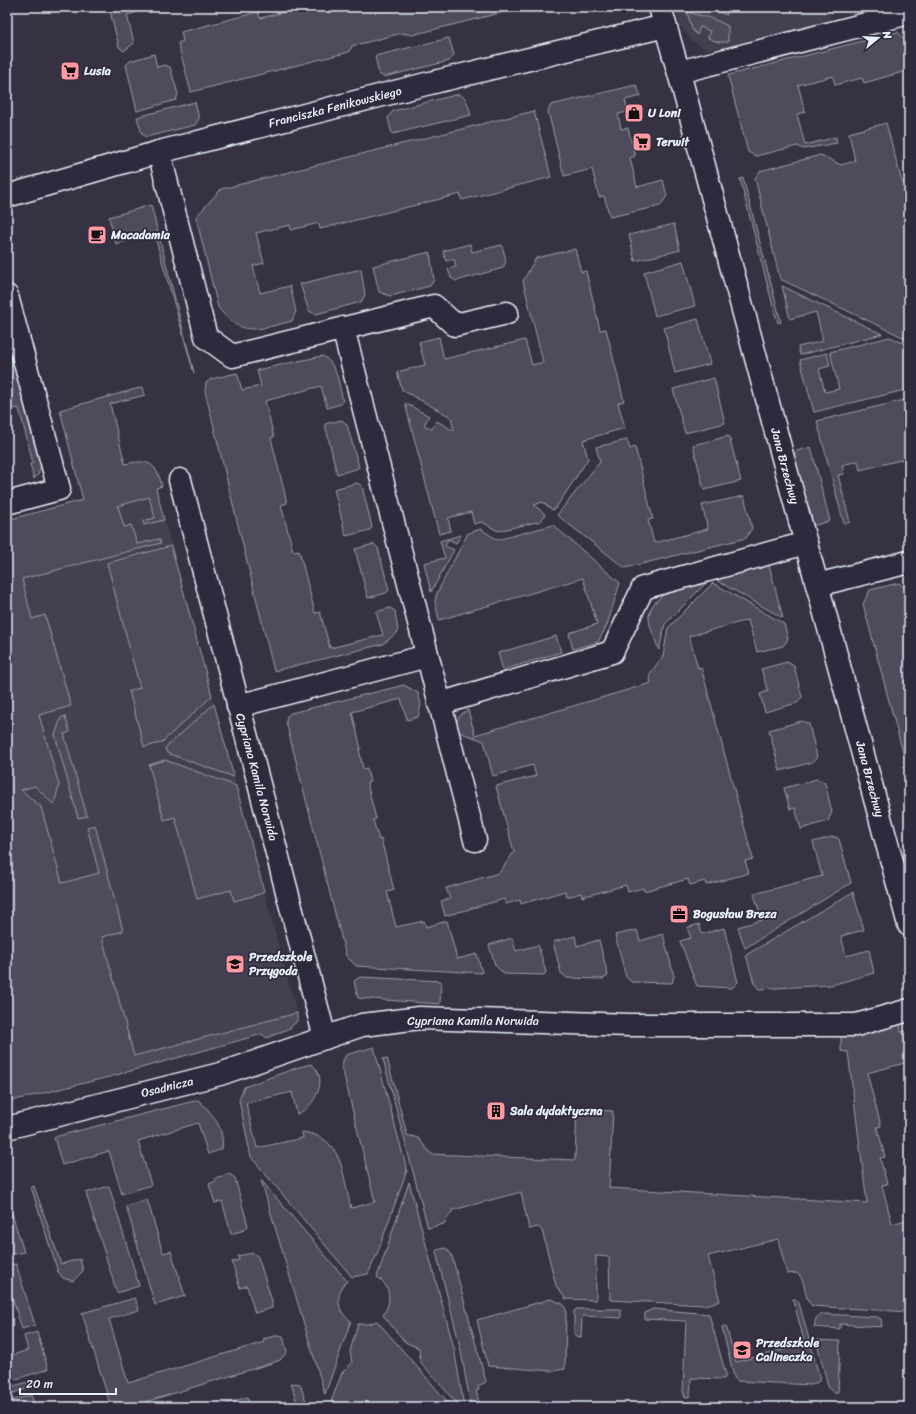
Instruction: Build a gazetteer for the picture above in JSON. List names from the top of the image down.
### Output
{
  "streets": {
    "street": [
      "Franciszka Fenikowskiego",
      "Jana Brzechwy",
      "Cypriana Kamila Norwida",
      "Osadnicza"
    ]
  },
  "crossings": [
    ["Franciszka Fenikowskiego", "Jana Brzechwy"],
    ["Cypriana Kamila Norwida", "Osadnicza"]
  ],
  "places": {
    "supermarket": ["Lusia", "Terwit"],
    "shop": ["U Loni"],
    "cafe": ["Macadamia"],
    "office": ["Bogusław Breza"],
    "school or university": ["Przedszkole Przygoda", "Przedszkole Calineczka"],
    "building": ["Sala dydaktyczna"]
  },
  "scale_bar": "20 m",
  "north": "right"
}
